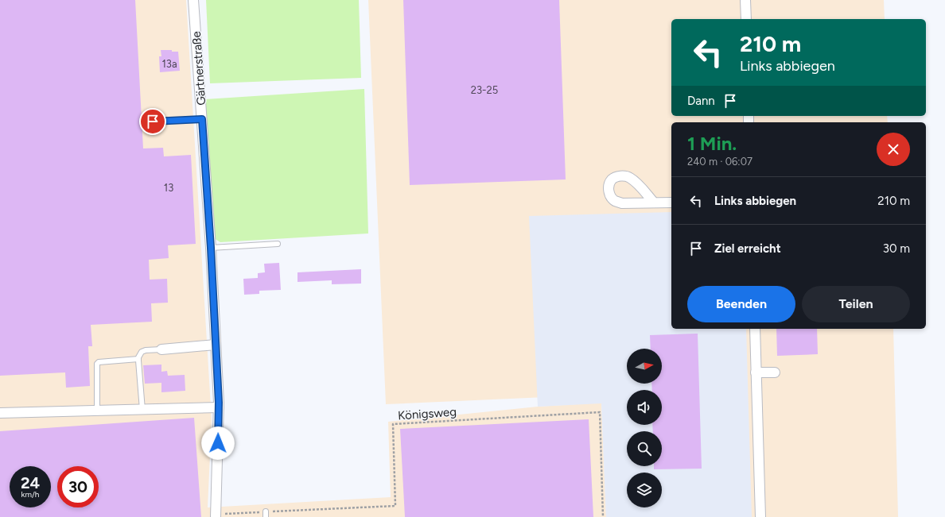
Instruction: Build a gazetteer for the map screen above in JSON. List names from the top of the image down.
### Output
{
  "streets": {
    "street": ["Gärtnerstraße"],
    "path": ["Königsweg"]
  },
  "crossings": [
    ["Gärtnerstraße", "Königsweg"]
  ],
  "house_numbers": ["13a", "23-25", "13"],
  "north": "right",
  "page": {
    "turn": ["210 m", "Links abbiegen"],
    "then": "Dann",
    "heading": ["1 Min.", "240 m · 06:07"],
    "list": [
      {
        "name": "Links abbiegen",
        "value": "210 m"
      },
      {
        "name": "Ziel erreicht",
        "value": "30 m"
      }
    ],
    "buttons": ["Beenden", "Teilen"],
    "speed": "24 km/h",
    "limit": "30"
  }
}
